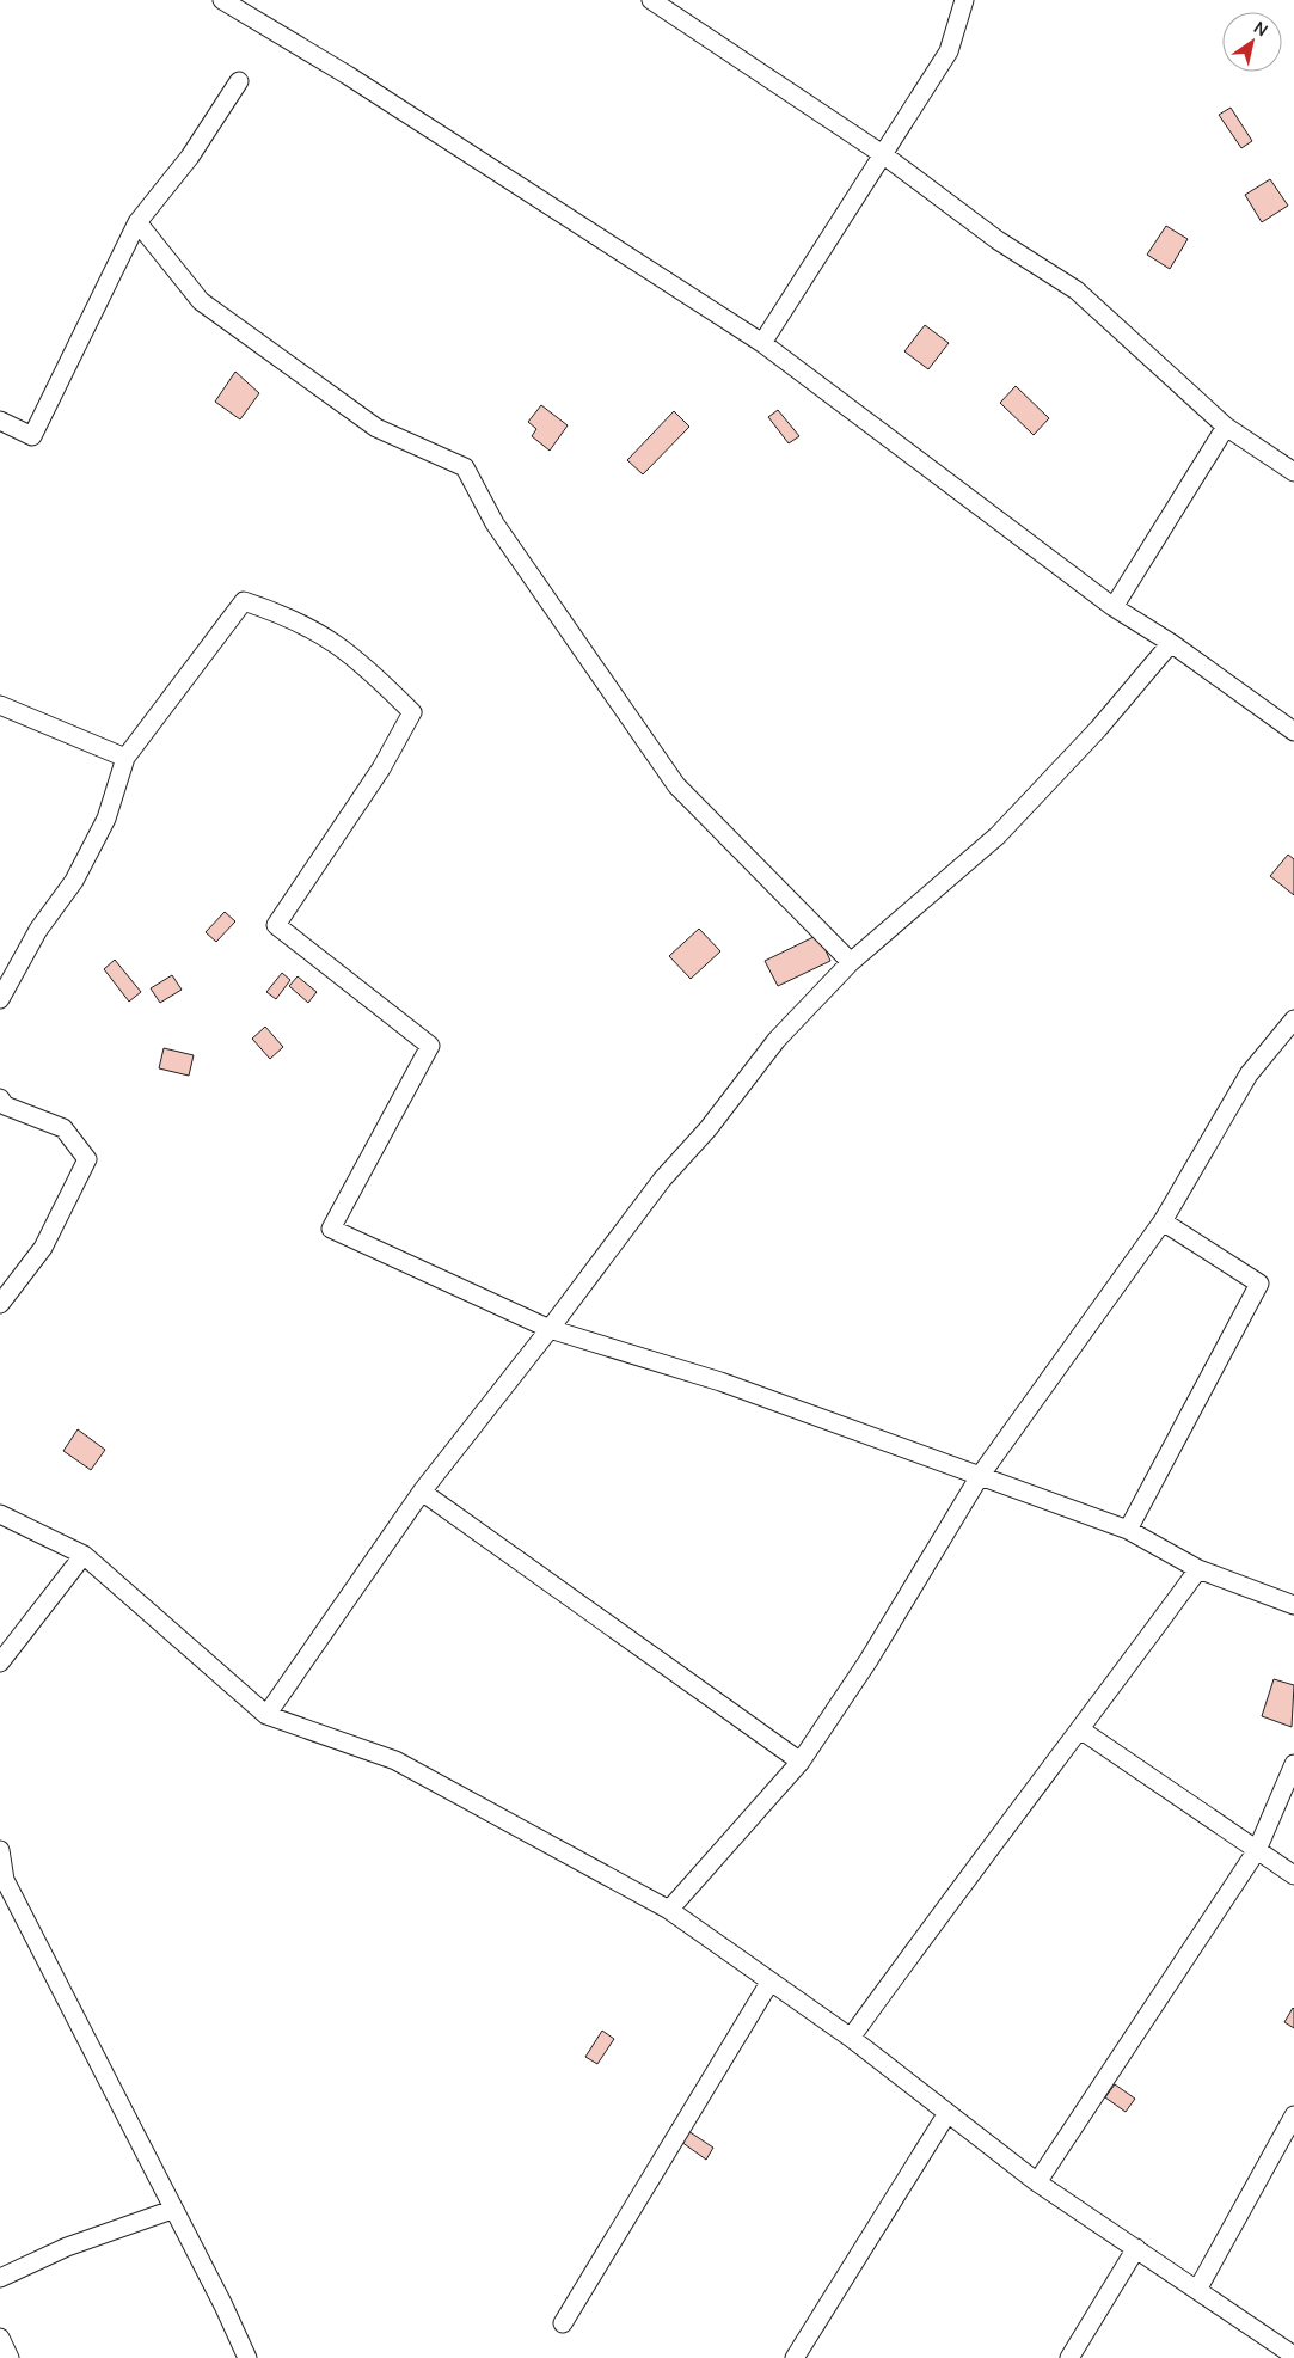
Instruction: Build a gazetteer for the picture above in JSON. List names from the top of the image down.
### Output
{
  "north": "top right"
}
